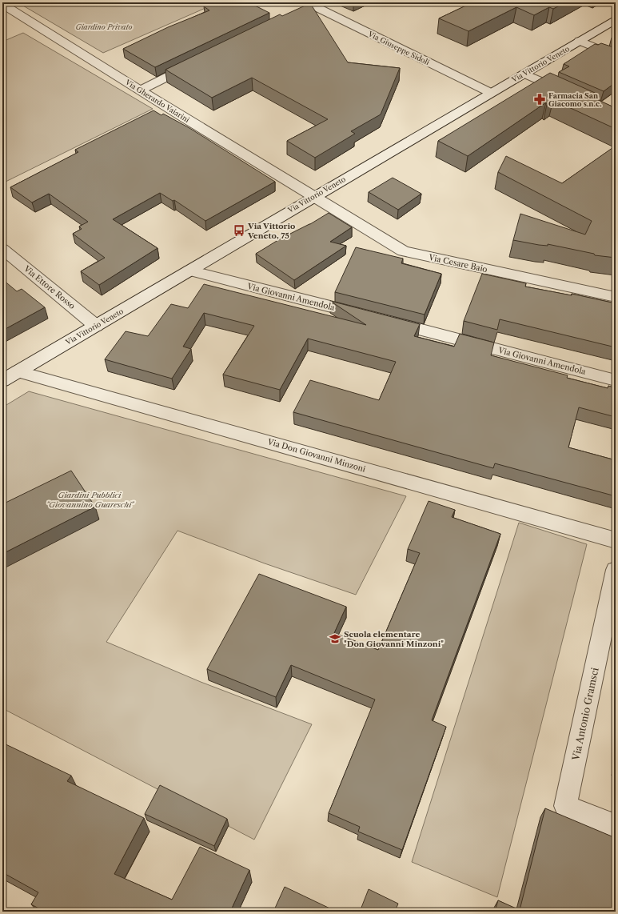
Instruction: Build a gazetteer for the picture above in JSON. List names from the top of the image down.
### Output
{
  "streets": {
    "street": [
      "Via Giuseppe Sidoli",
      "Via Vittorio Veneto",
      "Via Gherardo Vaiarini",
      "Via Cesare Baio",
      "Via Ettore Rosso",
      "Via Giovanni Amendola",
      "Via Don Giovanni Minzoni",
      "Via Antonio Gramsci"
    ]
  },
  "crossings": [
    ["Via Giuseppe Sidoli", "Via Vittorio Veneto"],
    ["Via Vittorio Veneto", "Via Gherardo Vaiarini"],
    ["Via Vittorio Veneto", "Via Cesare Baio"],
    ["Via Vittorio Veneto", "Via Ettore Rosso"],
    ["Via Vittorio Veneto", "Via Giovanni Amendola"],
    ["Via Vittorio Veneto", "Via Don Giovanni Minzoni"],
    ["Via Gherardo Vaiarini", "Via Cesare Baio"]
  ],
  "parks": ["Giardino Privato", "Giardini Pubblici \"Giovannino Guareschi\""],
  "places": {
    "pharmacy": ["Farmacia San Giacomo s.n.c."],
    "bus stop": ["Via Vittorio Veneto, 75"],
    "school or university": ["Scuola elementare \"Don Giovanni Minzoni\""]
  }
}
